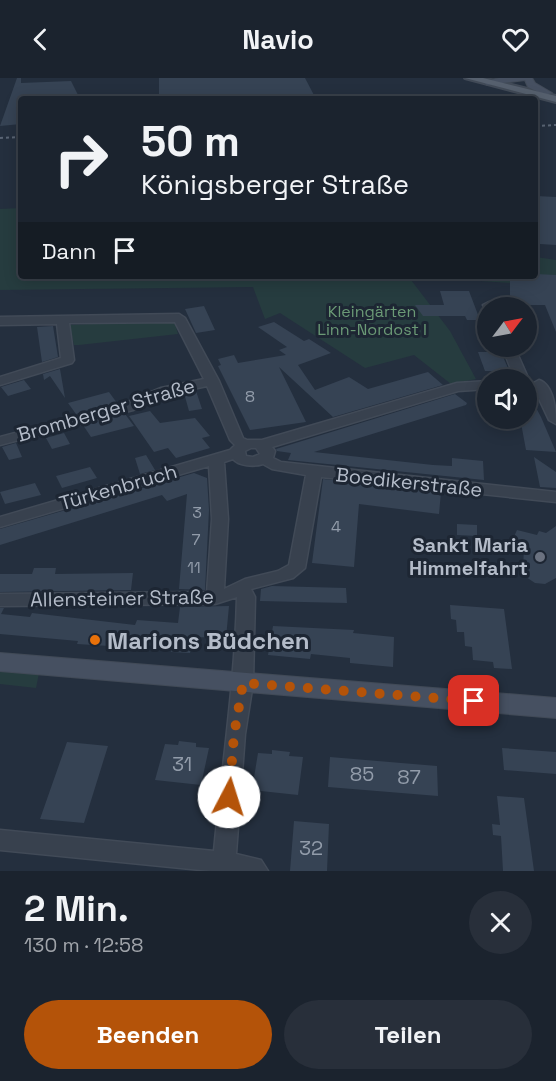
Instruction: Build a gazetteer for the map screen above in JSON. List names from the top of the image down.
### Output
{
  "streets": {
    "street": [
      "Bromberger Straße",
      "Boedikerstraße",
      "Türkenbruch",
      "Allensteiner Straße"
    ]
  },
  "crossings": [
    ["Bromberger Straße", "Türkenbruch"],
    ["Boedikerstraße", "Türkenbruch"],
    ["Boedikerstraße", "Allensteiner Straße"]
  ],
  "parks": ["Kleingärten Linn-Nordost I"],
  "places": ["Sankt Maria Himmelfahrt", "Marions Büdchen"],
  "house_numbers": [
    "8",
    "3",
    "4",
    "7",
    "11",
    "31",
    "85",
    "87",
    "32"
  ],
  "north": "top right",
  "page": {
    "header": "Navio",
    "turn": ["50 m", "Königsberger Straße"],
    "then": "Dann",
    "heading": ["2 Min.", "130 m · 12:58"],
    "buttons": ["Beenden", "Teilen"]
  }
}
